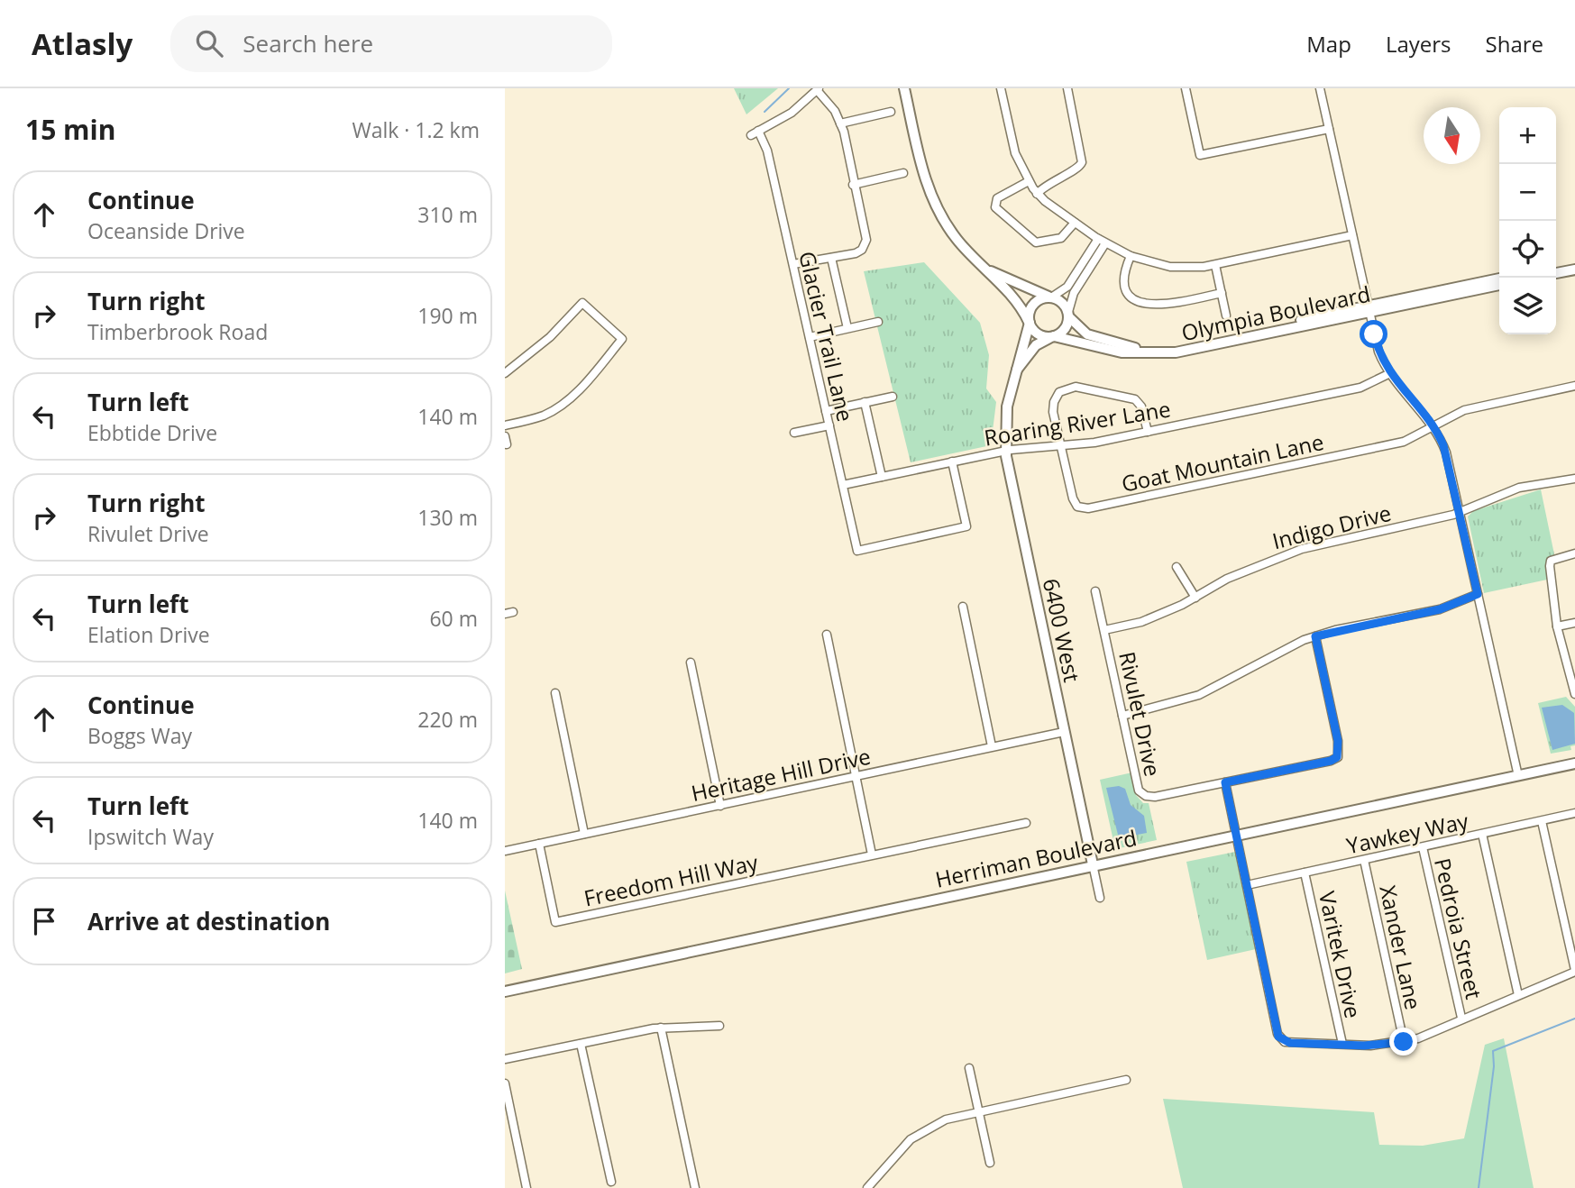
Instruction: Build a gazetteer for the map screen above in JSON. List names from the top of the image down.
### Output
{
  "streets": {
    "street": [
      "Olympia Boulevard",
      "Glacier Trail Lane",
      "Roaring River Lane",
      "Goat Mountain Lane",
      "Indigo Drive",
      "6400 West",
      "Rivulet Drive",
      "Heritage Hill Drive",
      "Yawkey Way",
      "Herriman Boulevard",
      "Freedom Hill Way",
      "Pedroia Street",
      "Xander Lane",
      "Varitek Drive"
    ]
  },
  "crossings": [
    ["Olympia Boulevard", "6400 West"],
    ["Glacier Trail Lane", "Roaring River Lane"],
    ["Roaring River Lane", "Goat Mountain Lane"],
    ["Roaring River Lane", "6400 West"],
    ["Indigo Drive", "Rivulet Drive"],
    ["6400 West", "Heritage Hill Drive"],
    ["6400 West", "Herriman Boulevard"],
    ["Heritage Hill Drive", "Freedom Hill Way"],
    ["Yawkey Way", "Pedroia Street"],
    ["Yawkey Way", "Xander Lane"],
    ["Yawkey Way", "Varitek Drive"]
  ],
  "north": "bottom",
  "page": {
    "header": "Atlasly",
    "search": "Search here",
    "nav": ["Map", "Layers", "Share"],
    "heading": ["15 min", "Walk · 1.2 km"],
    "map_buttons": ["+", "−"],
    "list": [
      ["Continue", "Oceanside Drive", "310 m"],
      ["Turn right", "Timberbrook Road", "190 m"],
      ["Turn left", "Ebbtide Drive", "140 m"],
      ["Turn right", "Rivulet Drive", "130 m"],
      ["Turn left", "Elation Drive", "60 m"],
      ["Continue", "Boggs Way", "220 m"],
      ["Turn left", "Ipswitch Way", "140 m"],
      "Arrive at destination"
    ]
  }
}
